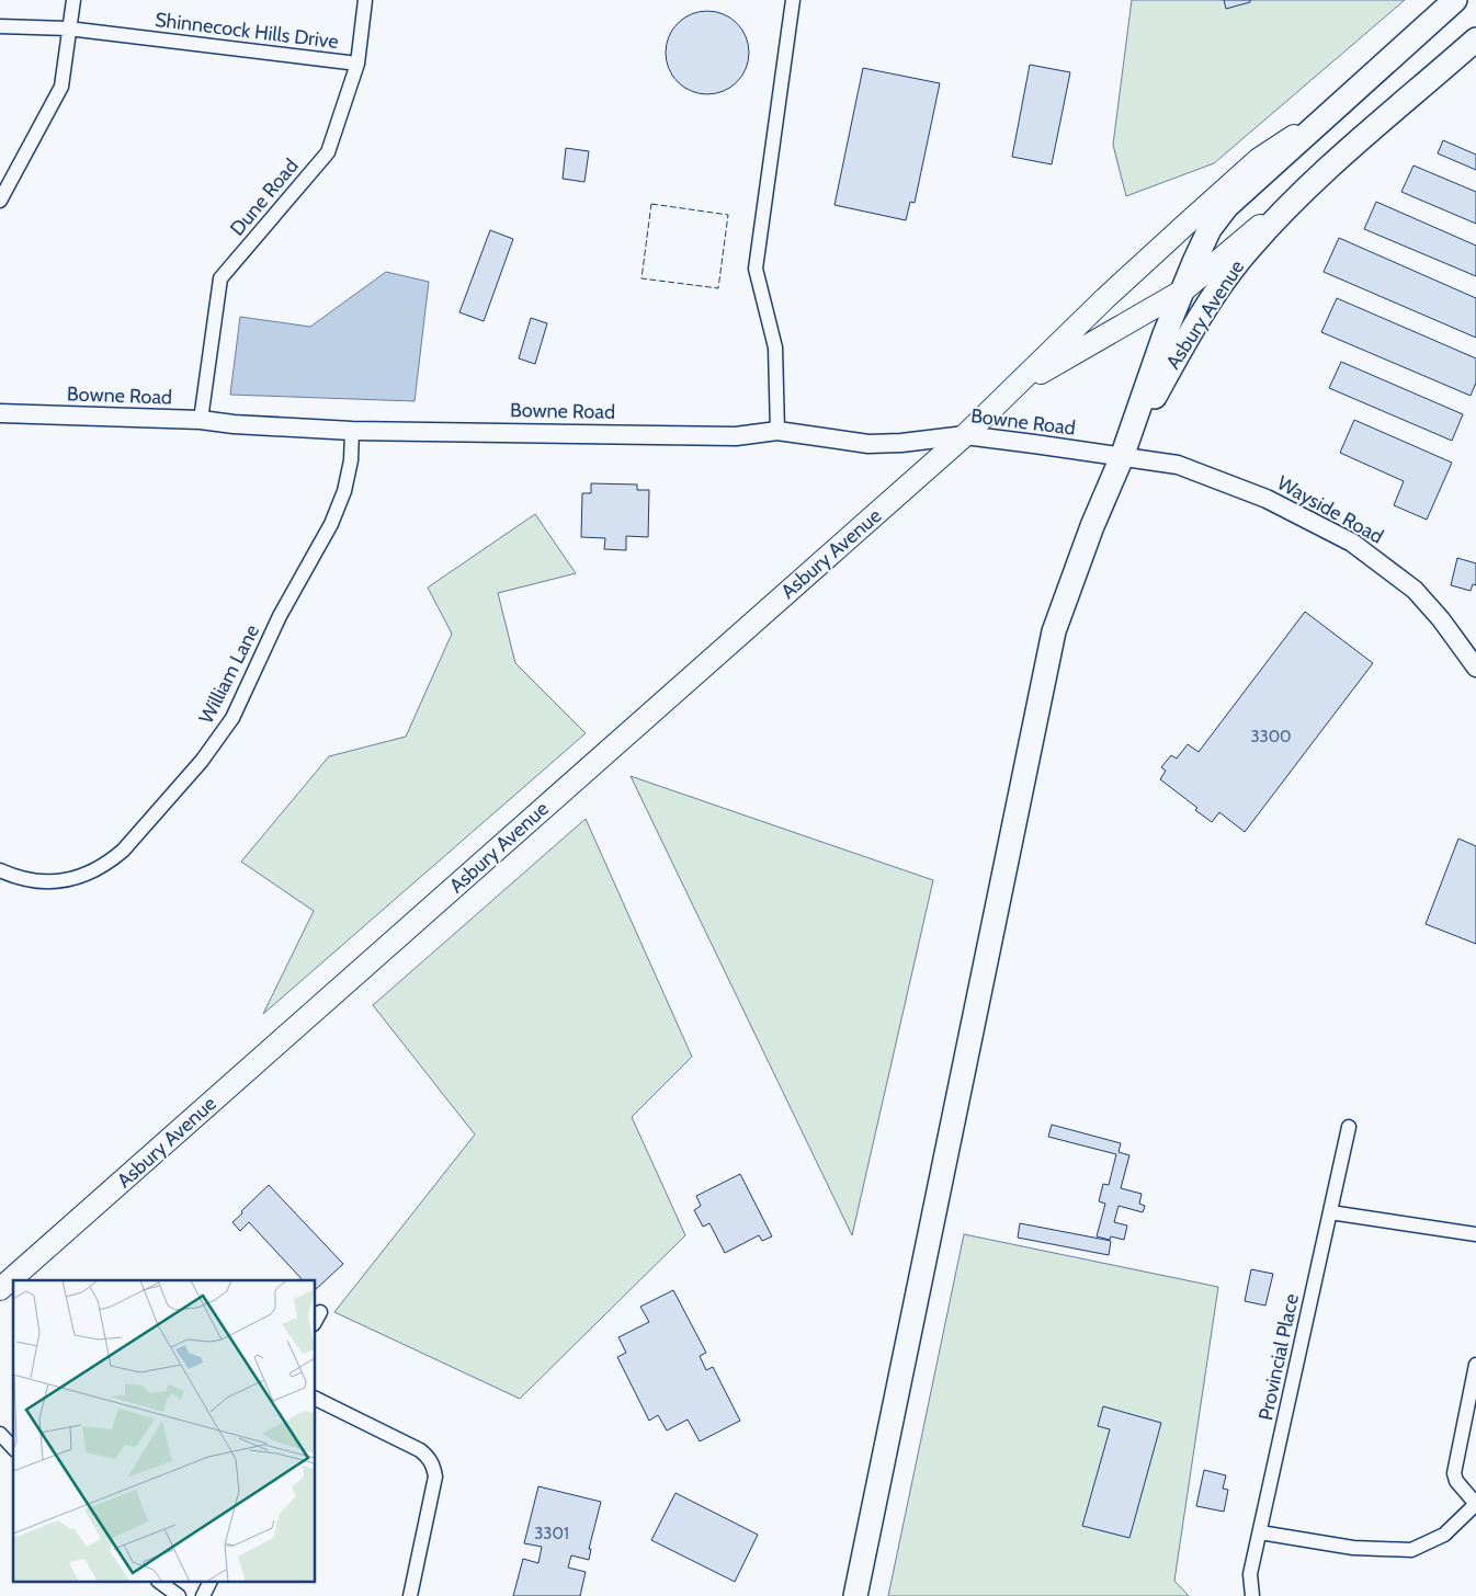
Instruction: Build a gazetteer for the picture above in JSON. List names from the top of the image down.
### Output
{
  "streets": {
    "highway": ["Asbury Avenue"],
    "street": [
      "Shinnecock Hills Drive",
      "Dune Road",
      "Bowne Road",
      "Wayside Road",
      "William Lane",
      "Provincial Place"
    ]
  },
  "crossings": [
    ["Shinnecock Hills Drive", "Dune Road"],
    ["Dune Road", "Bowne Road"],
    ["Asbury Avenue", "Bowne Road"],
    ["Asbury Avenue", "Wayside Road"],
    ["Bowne Road", "Wayside Road"],
    ["Bowne Road", "William Lane"]
  ],
  "house_numbers": ["3300", "3301"]
}
